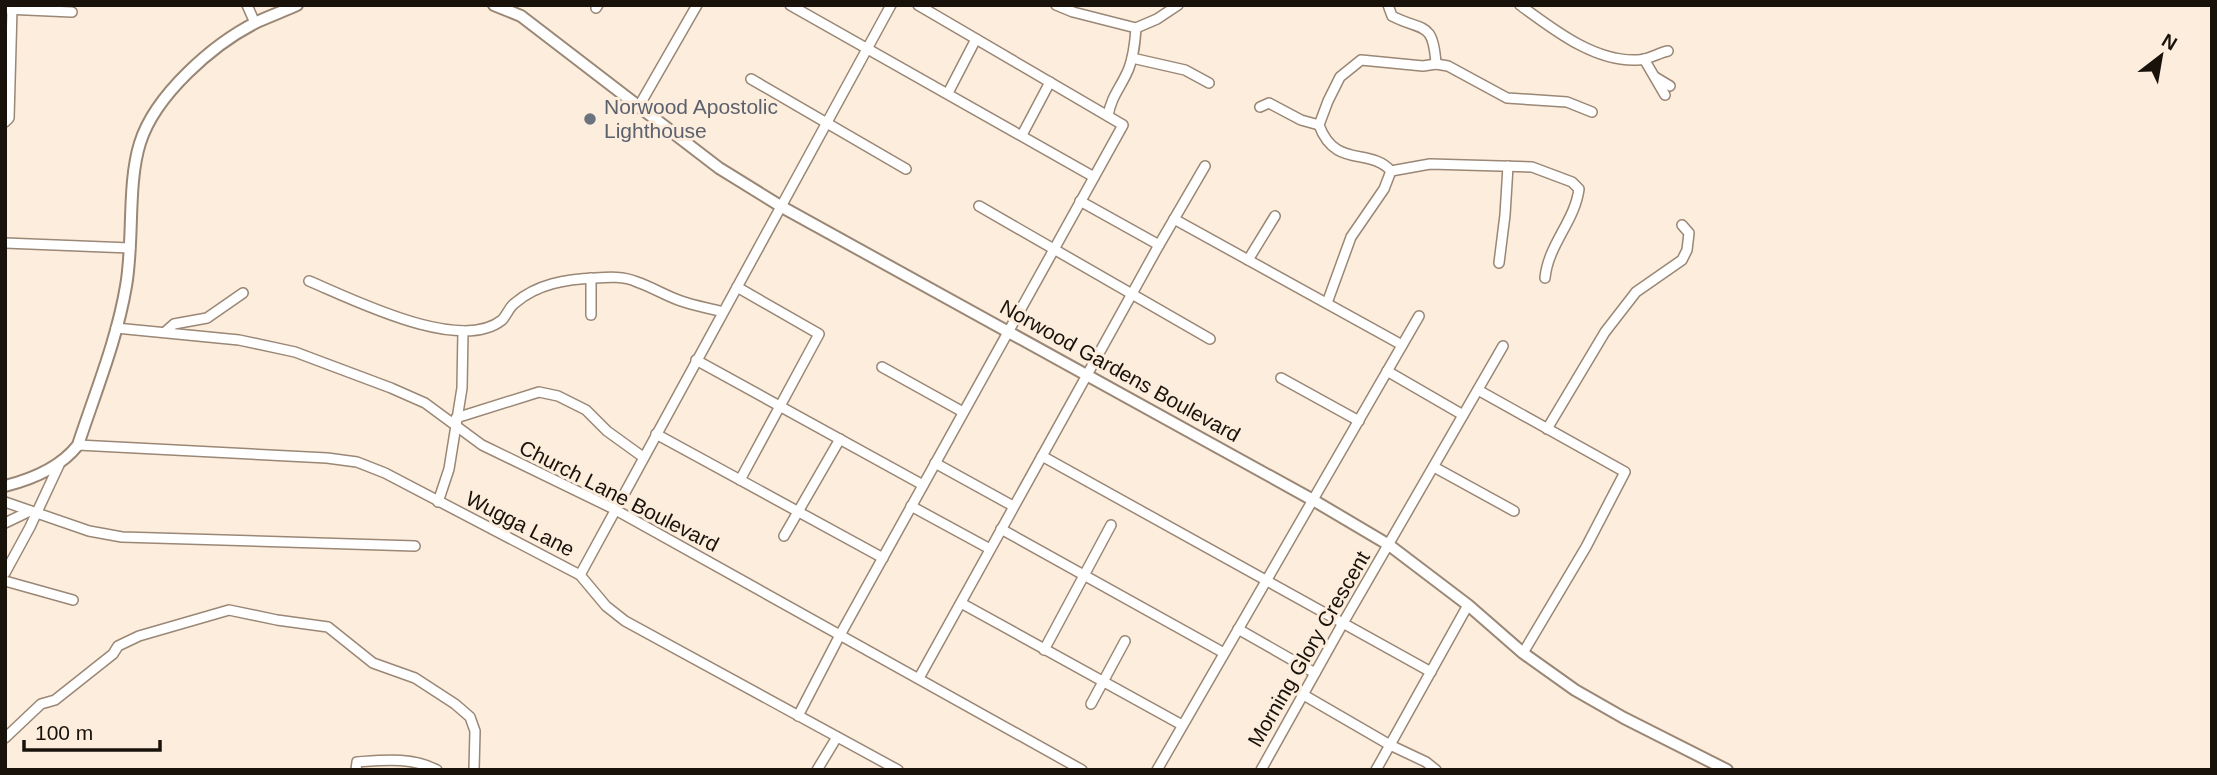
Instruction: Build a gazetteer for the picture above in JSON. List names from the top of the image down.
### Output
{
  "streets": {
    "street": [
      "Norwood Gardens Boulevard",
      "Church Lane Boulevard",
      "Wugga Lane",
      "Morning Glory Crescent"
    ]
  },
  "crossings": [
    ["Norwood Gardens Boulevard", "Morning Glory Crescent"]
  ],
  "places": ["Norwood Apostolic Lighthouse"],
  "scale_bar": "100 m",
  "north": "top right"
}
